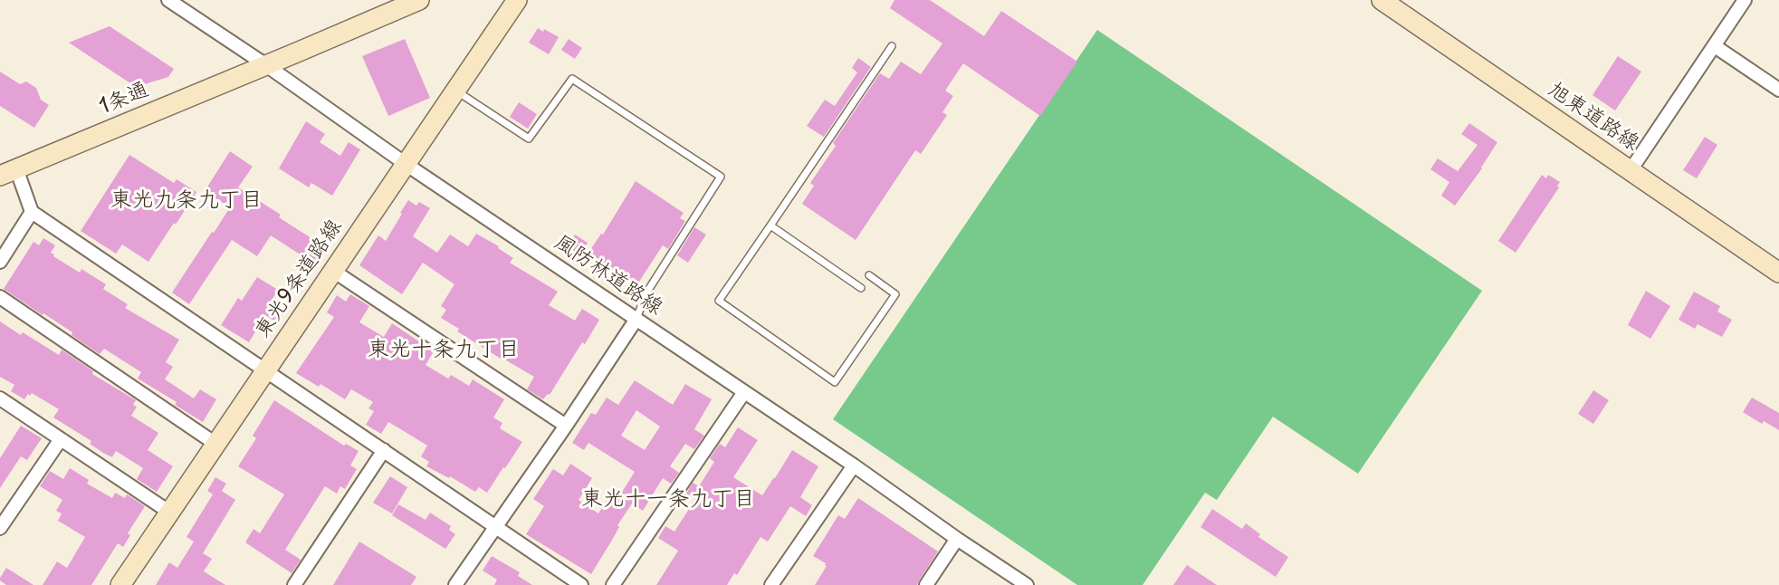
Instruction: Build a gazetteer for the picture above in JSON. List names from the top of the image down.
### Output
{
  "streets": {
    "street": [
      "1条通",
      "旭東道路線",
      "風防林道路線",
      "東光9条道路線"
    ]
  },
  "crossings": [
    ["1条通", "風防林道路線"],
    ["風防林道路線", "東光9条道路線"]
  ],
  "districts": ["東光九条九丁目", "東光十条九丁目", "東光十一条九丁目"]
}
